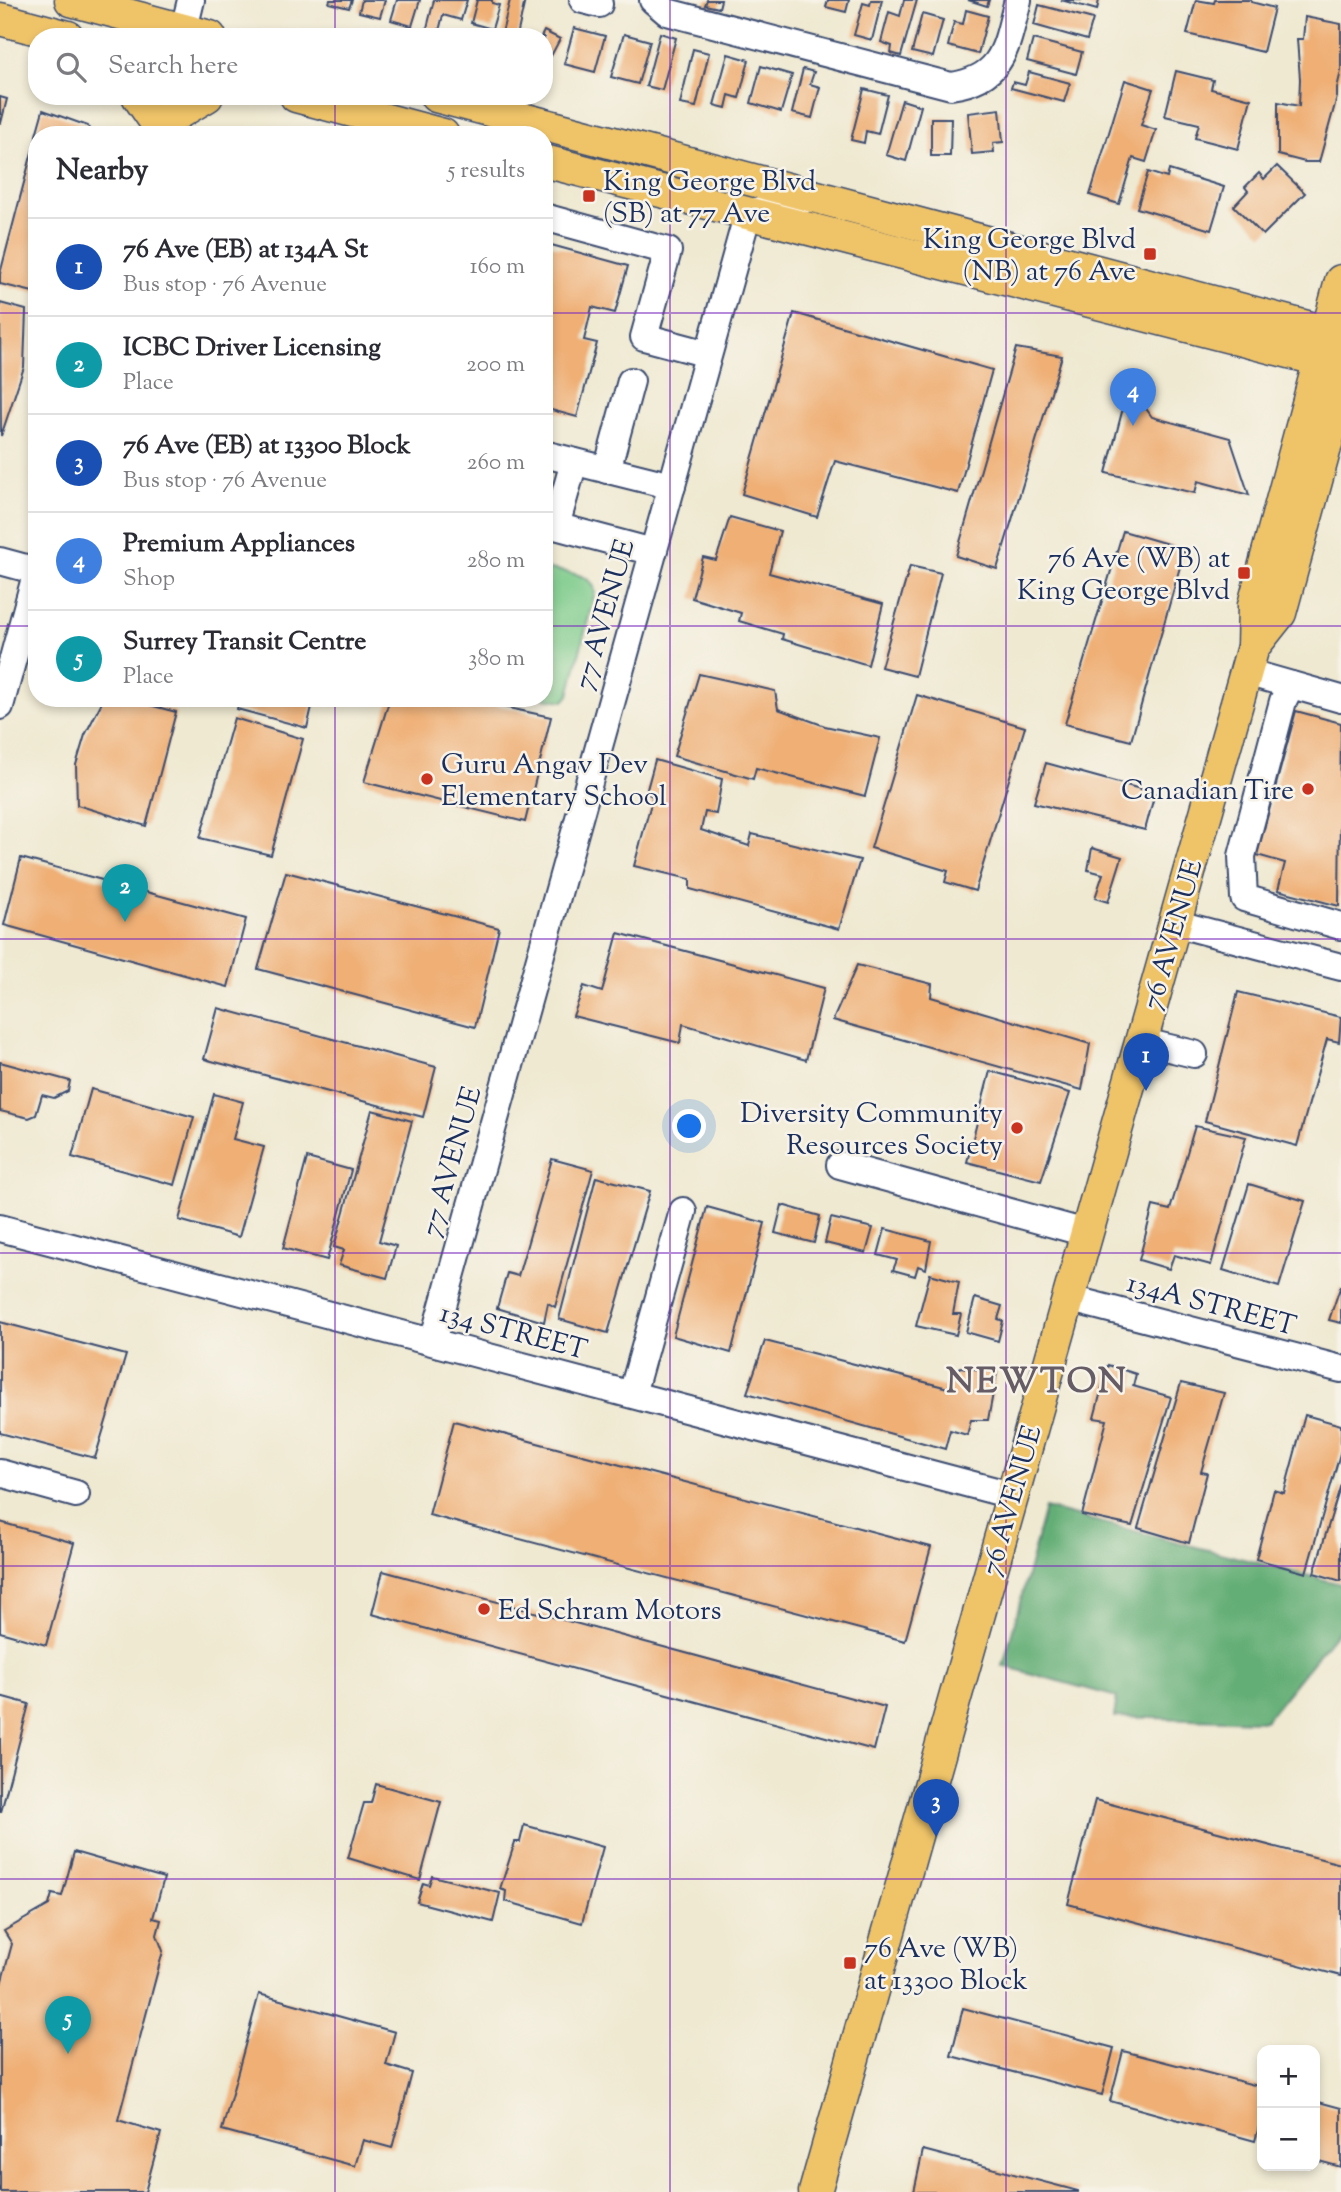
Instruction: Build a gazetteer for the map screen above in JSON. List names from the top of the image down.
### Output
{
  "streets": {
    "main road": ["76 AVENUE"],
    "street": ["77 AVENUE", "134A STREET", "134 STREET"]
  },
  "crossings": [
    ["77 AVENUE", "134 STREET"],
    ["76 AVENUE", "134A STREET"],
    ["76 AVENUE", "134 STREET"]
  ],
  "districts": ["NEWTON"],
  "places": {
    "transit": [
      "King George Blvd (SB) at 77 Ave",
      "King George Blvd (NB) at 76 Ave",
      "76 Ave (WB) at King George Blvd",
      "76 Ave (WB) at 13300 Block"
    ],
    "other": [
      "Guru Angav Dev Elementary School",
      "Canadian Tire",
      "Diversity Community Resources Society",
      "Ed Schram Motors"
    ]
  },
  "page": {
    "search": "Search here",
    "heading": ["Nearby", "5 results"],
    "list": [
      {
        "mark": "1",
        "name": "76 Ave (EB) at 134A St",
        "note": "Bus stop · 76 Avenue",
        "value": "160 m"
      },
      {
        "mark": "2",
        "name": "ICBC Driver Licensing",
        "note": "Place",
        "value": "200 m"
      },
      {
        "mark": "3",
        "name": "76 Ave (EB) at 13300 Block",
        "note": "Bus stop · 76 Avenue",
        "value": "260 m"
      },
      {
        "mark": "4",
        "name": "Premium Appliances",
        "note": "Shop",
        "value": "280 m"
      },
      {
        "mark": "5",
        "name": "Surrey Transit Centre",
        "note": "Place",
        "value": "380 m"
      }
    ],
    "pins": [
      "4",
      "2",
      "1",
      "3",
      "5"
    ],
    "map_buttons": ["+", "−"]
  }
}
